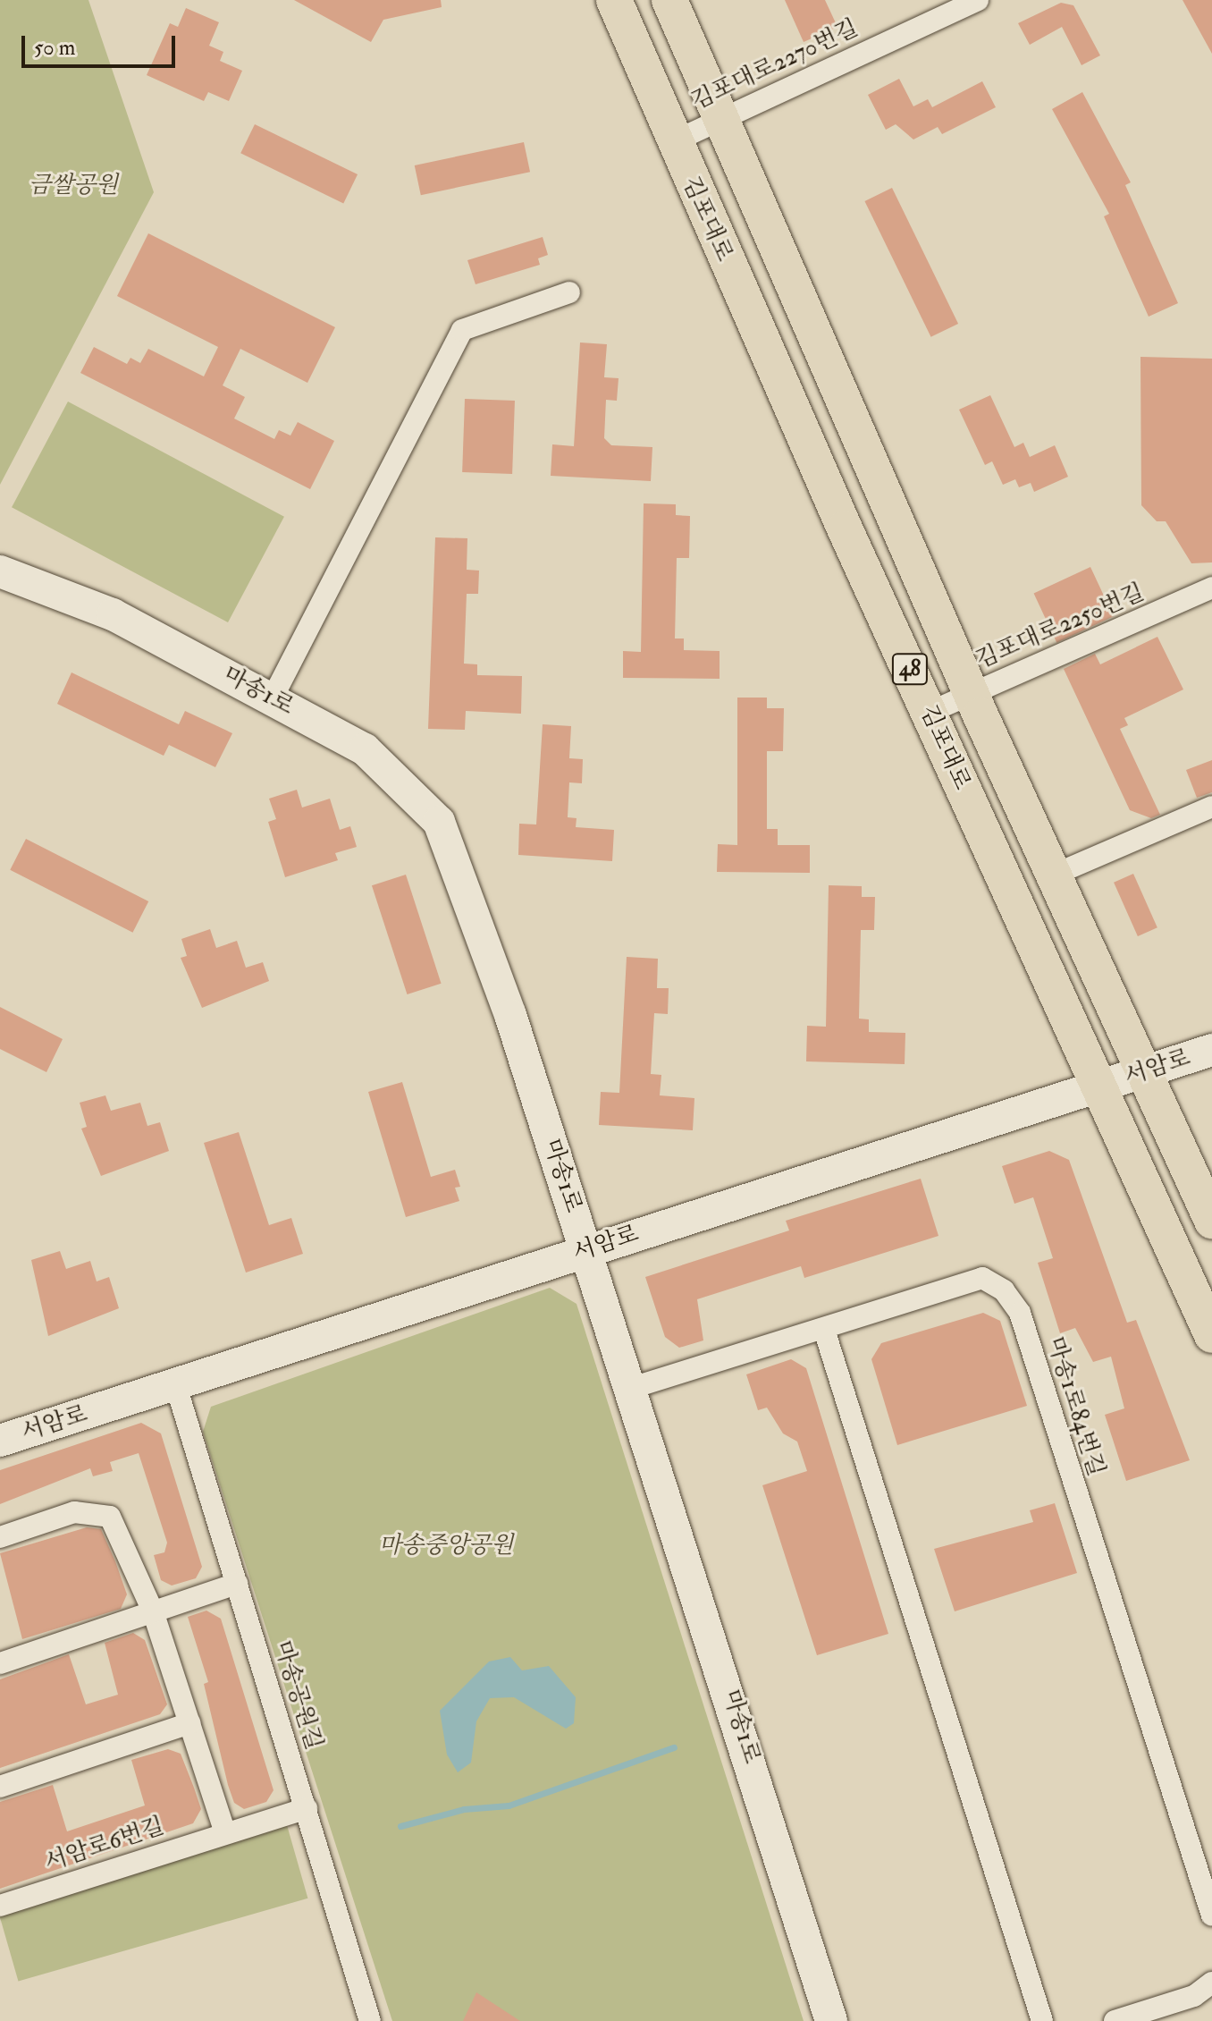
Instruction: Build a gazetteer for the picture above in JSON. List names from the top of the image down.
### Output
{
  "streets": {
    "main road": ["김포대로", "48"],
    "street": [
      "김포대로2270번길",
      "김포대로2250번길",
      "마송1로",
      "서암로",
      "마송1로84번길",
      "마송공원길",
      "서암로6번길"
    ]
  },
  "crossings": [
    ["김포대로2270번길", "김포대로"],
    ["김포대로", "김포대로2250번길"],
    ["김포대로", "서암로"],
    ["마송1로", "서암로"],
    ["마송1로", "마송1로84번길"],
    ["서암로", "마송공원길"],
    ["마송공원길", "서암로6번길"]
  ],
  "parks": ["금쌀공원", "마송중앙공원"],
  "scale_bar": "50 m"
}
